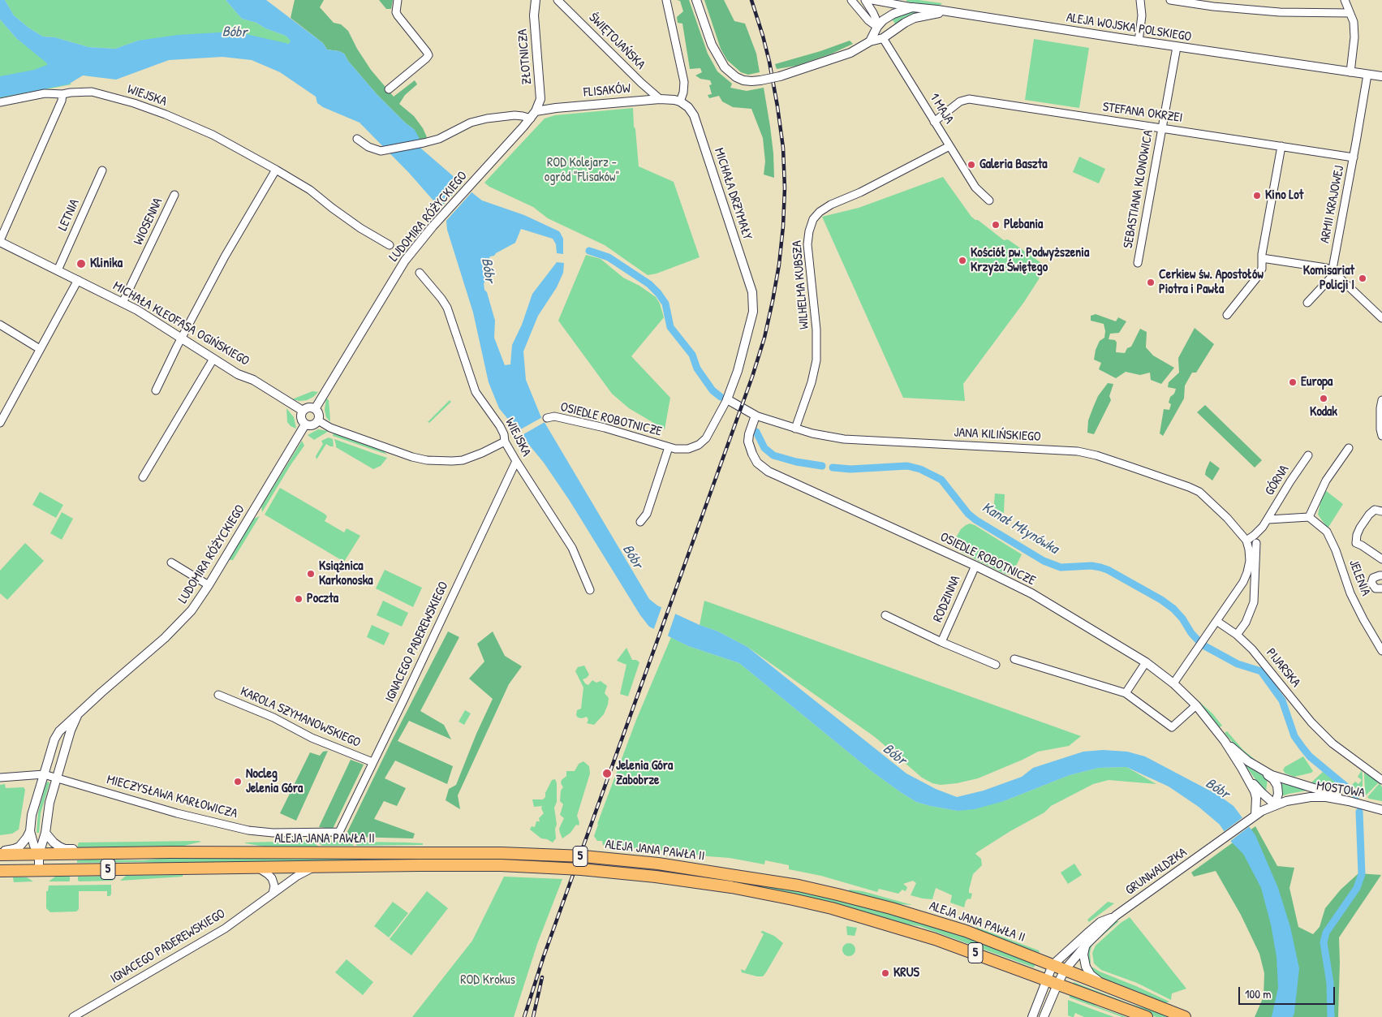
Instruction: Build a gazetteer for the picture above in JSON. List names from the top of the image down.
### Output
{
  "streets": {
    "main road": ["ALEJA JANA PAWŁA II", "5"],
    "street": [
      "ALEJA WOJSKA POLSKIEGO",
      "ŚWIĘTOJAŃSKA",
      "ZŁOTNICZA",
      "FLISAKÓW",
      "WIEJSKA",
      "1 MAJA",
      "STEFANA OKRZEI",
      "SEBASTIANA KLONOWICA",
      "MICHAŁA DRZYMAŁY",
      "ARMII KRAJOWEJ",
      "LETNIA",
      "LUDOMIRA RÓŻYCKIEGO",
      "WIOSENNA",
      "WILHELMA KUBSZA",
      "MICHAŁA KLEOFASA OGIŃSKIEGO",
      "OSIEDLE ROBOTNICZE",
      "JANA KILIŃSKIEGO",
      "GÓRNA",
      "JELENIA",
      "RODZINNA",
      "IGNACEGO PADEREWSKIEGO",
      "PIJARSKA",
      "KAROLA SZYMANOWSKIEGO",
      "MOSTOWA",
      "MIECZYSŁAWA KARŁOWICZA",
      "GRUNWALDZKA"
    ]
  },
  "crossings": [
    ["ALEJA WOJSKA POLSKIEGO", "SEBASTIANA KLONOWICA"],
    ["ALEJA WOJSKA POLSKIEGO", "ARMII KRAJOWEJ"],
    ["ŚWIĘTOJAŃSKA", "FLISAKÓW"],
    ["ZŁOTNICZA", "FLISAKÓW"],
    ["ZŁOTNICZA", "LUDOMIRA RÓŻYCKIEGO"],
    ["FLISAKÓW", "MICHAŁA DRZYMAŁY"],
    ["FLISAKÓW", "LUDOMIRA RÓŻYCKIEGO"],
    ["WIEJSKA", "IGNACEGO PADEREWSKIEGO"],
    ["1 MAJA", "STEFANA OKRZEI"],
    ["1 MAJA", "WILHELMA KUBSZA"],
    ["STEFANA OKRZEI", "SEBASTIANA KLONOWICA"],
    ["STEFANA OKRZEI", "ARMII KRAJOWEJ"],
    ["MICHAŁA DRZYMAŁY", "OSIEDLE ROBOTNICZE"],
    ["MICHAŁA DRZYMAŁY", "JANA KILIŃSKIEGO"],
    ["LETNIA", "MICHAŁA KLEOFASA OGIŃSKIEGO"],
    ["LUDOMIRA RÓŻYCKIEGO", "MICHAŁA KLEOFASA OGIŃSKIEGO"],
    ["LUDOMIRA RÓŻYCKIEGO", "MIECZYSŁAWA KARŁOWICZA"],
    ["LUDOMIRA RÓŻYCKIEGO", "ALEJA JANA PAWŁA II"],
    ["WIOSENNA", "MICHAŁA KLEOFASA OGIŃSKIEGO"],
    ["WILHELMA KUBSZA", "JANA KILIŃSKIEGO"],
    ["OSIEDLE ROBOTNICZE", "JANA KILIŃSKIEGO"],
    ["OSIEDLE ROBOTNICZE", "RODZINNA"],
    ["OSIEDLE ROBOTNICZE", "MOSTOWA"],
    ["IGNACEGO PADEREWSKIEGO", "KAROLA SZYMANOWSKIEGO"],
    ["IGNACEGO PADEREWSKIEGO", "MIECZYSŁAWA KARŁOWICZA"],
    ["IGNACEGO PADEREWSKIEGO", "ALEJA JANA PAWŁA II"],
    ["MOSTOWA", "GRUNWALDZKA"],
    ["ALEJA JANA PAWŁA II", "GRUNWALDZKA"]
  ],
  "water": ["Bóbr", "Kanał Młynówka"],
  "parks": ["ROD Kolejarz - ogród \"Flisaków\"", "ROD Krokus"],
  "places": [
    "Galeria Baszta",
    "Kino Lot",
    "Plebania",
    "Kościół pw. Podwyższenia Krzyża Świętego",
    "Klinika",
    "Komisariat Policji I",
    "Cerkiew św. Apostołów Piotra i Pawła",
    "Europa",
    "Kodak",
    "Książnica Karkonoska",
    "Poczta",
    "Jelenia Góra Zabobrze",
    "Nocleg Jelenia Góra",
    "KRUS"
  ],
  "scale_bar": "100 m"
}
